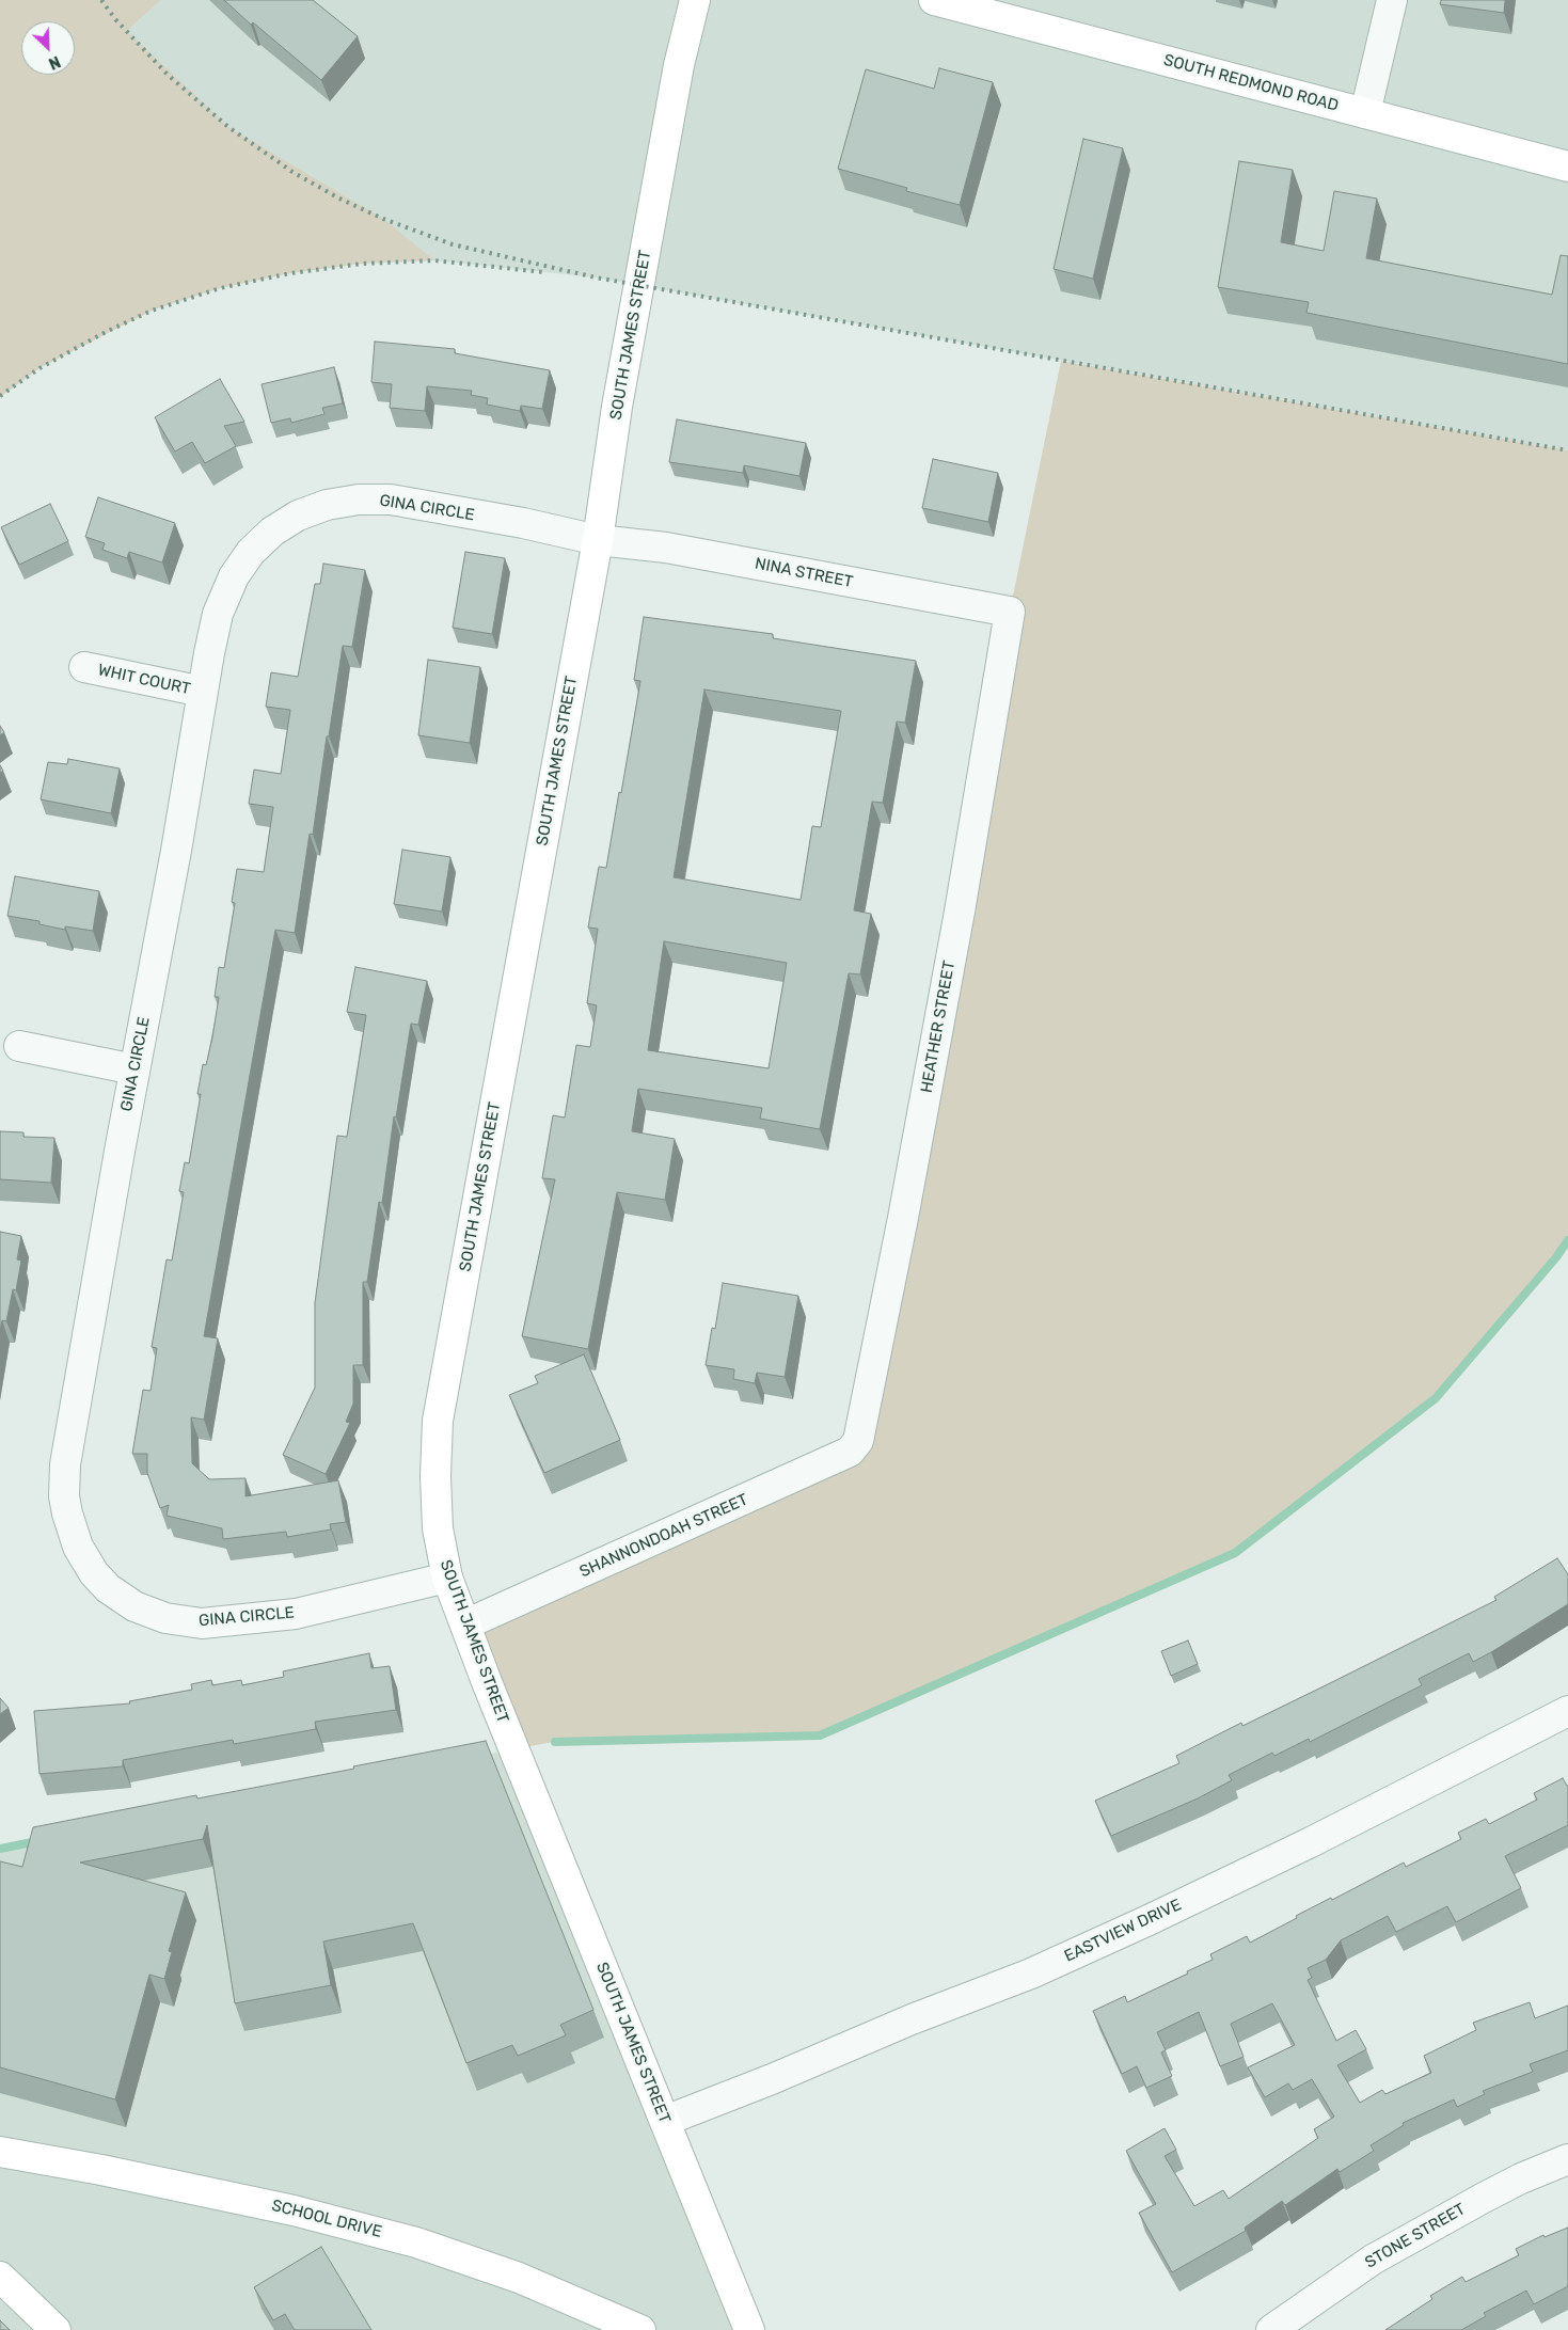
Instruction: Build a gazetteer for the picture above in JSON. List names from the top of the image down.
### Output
{
  "streets": {
    "street": [
      "SOUTH REDMOND ROAD",
      "SOUTH JAMES STREET",
      "GINA CIRCLE",
      "NINA STREET",
      "WHIT COURT",
      "HEATHER STREET",
      "SHANNONDOAH STREET",
      "EASTVIEW DRIVE",
      "SCHOOL DRIVE",
      "STONE STREET"
    ]
  },
  "crossings": [
    ["SOUTH JAMES STREET", "GINA CIRCLE"],
    ["SOUTH JAMES STREET", "NINA STREET"],
    ["SOUTH JAMES STREET", "SHANNONDOAH STREET"],
    ["SOUTH JAMES STREET", "EASTVIEW DRIVE"],
    ["GINA CIRCLE", "NINA STREET"],
    ["GINA CIRCLE", "WHIT COURT"],
    ["NINA STREET", "HEATHER STREET"],
    ["HEATHER STREET", "SHANNONDOAH STREET"]
  ],
  "north": "bottom right"
}
